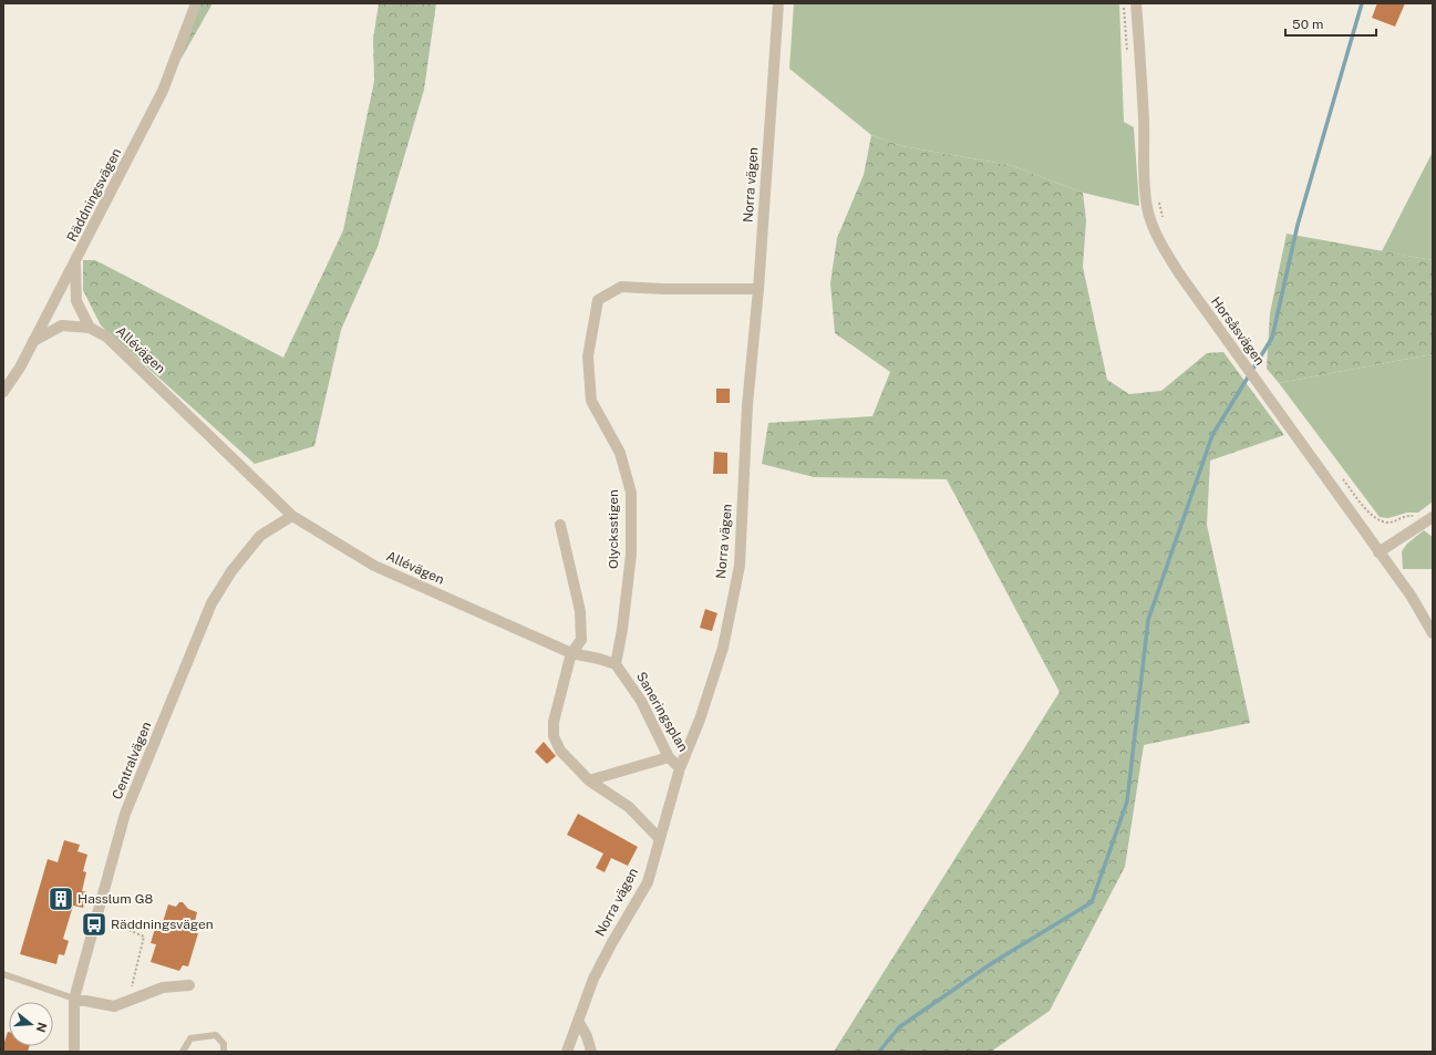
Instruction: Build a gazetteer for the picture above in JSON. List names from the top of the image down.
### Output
{
  "streets": {
    "street": [
      "Norra vägen",
      "Räddningsvägen",
      "Horsåsvägen",
      "Allévägen",
      "Olycksstigen",
      "Saneringsplan",
      "Centralvägen"
    ]
  },
  "crossings": [
    ["Norra vägen", "Olycksstigen"],
    ["Norra vägen", "Saneringsplan"],
    ["Räddningsvägen", "Allévägen"],
    ["Allévägen", "Centralvägen"],
    ["Olycksstigen", "Saneringsplan"]
  ],
  "places": {
    "building": ["Hasslum G8"],
    "bus stop": ["Räddningsvägen"]
  },
  "scale_bar": "50 m",
  "north": "right"
}
